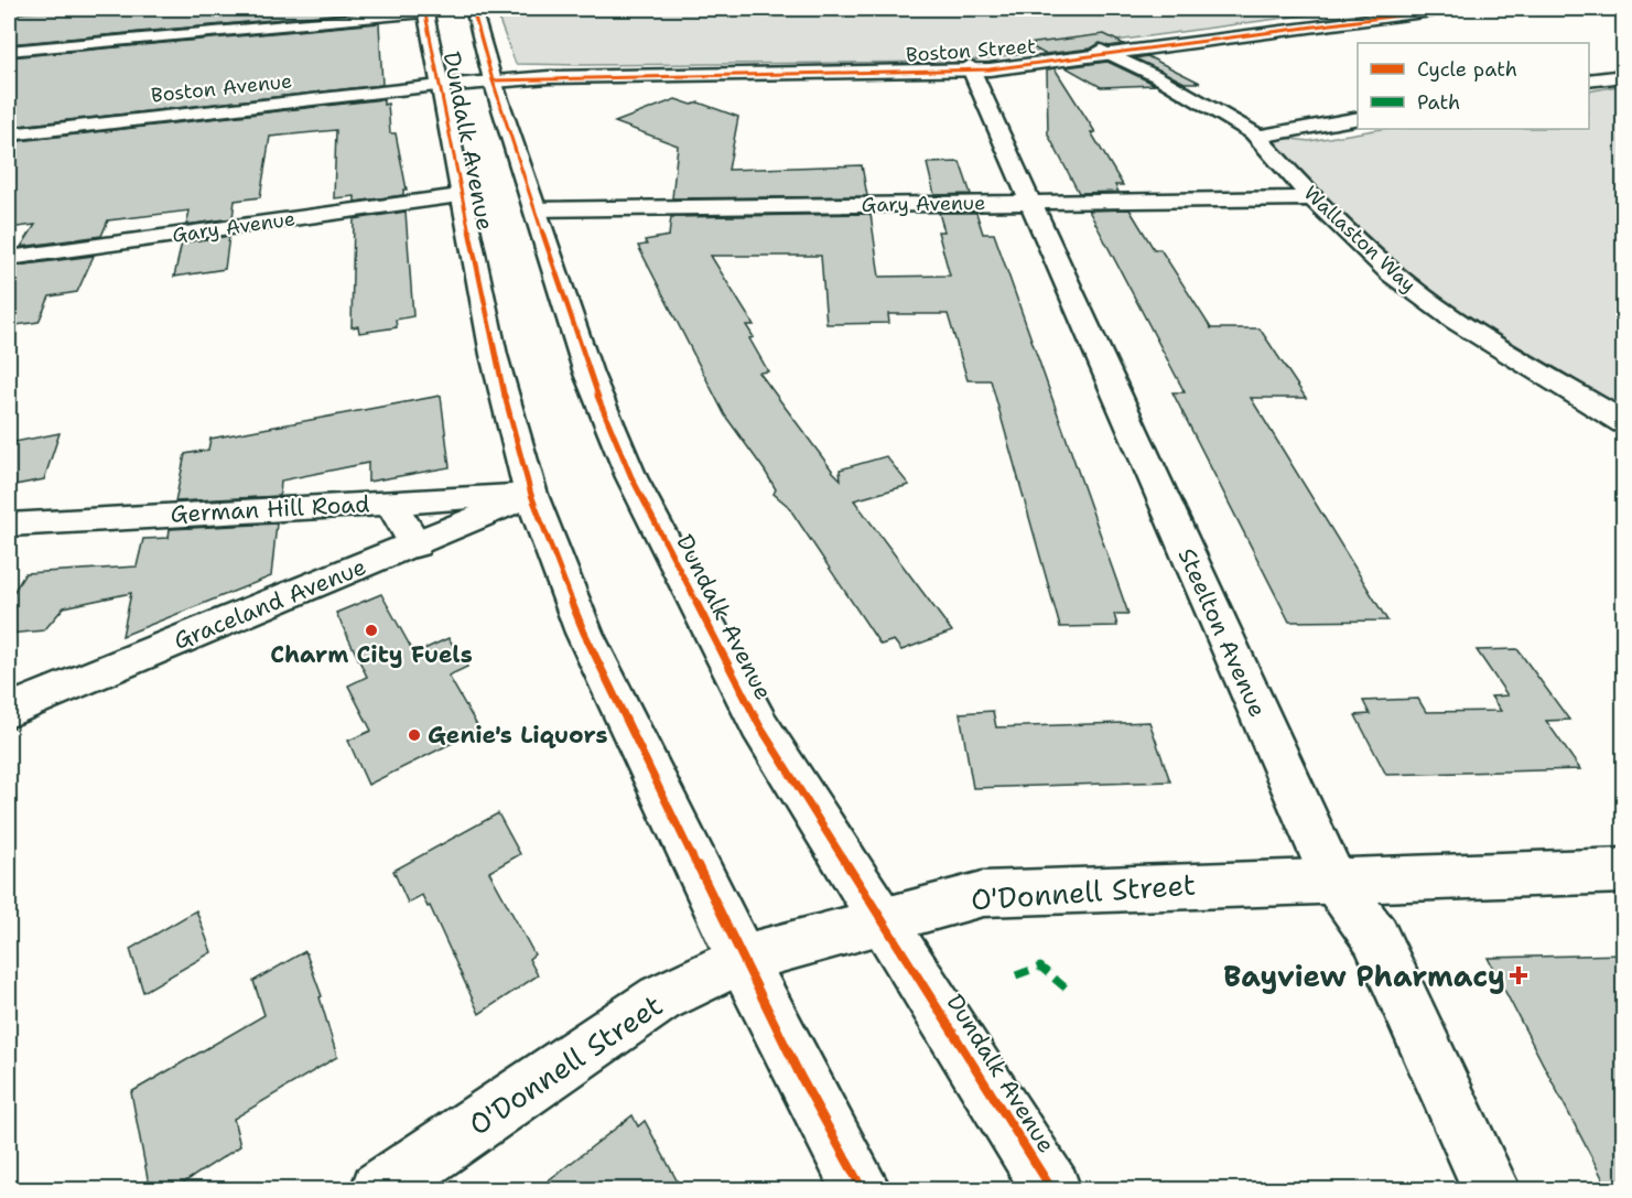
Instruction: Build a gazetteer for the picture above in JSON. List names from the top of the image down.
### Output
{
  "streets": {
    "street": [
      "Boston Street",
      "Boston Avenue",
      "Dundalk Avenue",
      "Gary Avenue",
      "Wallaston Way",
      "German Hill Road",
      "Graceland Avenue",
      "Steelton Avenue",
      "O'Donnell Street"
    ]
  },
  "crossings": [
    ["Boston Street", "Boston Avenue"],
    ["Boston Street", "Dundalk Avenue"],
    ["Boston Street", "Wallaston Way"],
    ["Boston Street", "Steelton Avenue"],
    ["Boston Avenue", "Dundalk Avenue"],
    ["Dundalk Avenue", "Gary Avenue"],
    ["Dundalk Avenue", "German Hill Road"],
    ["Dundalk Avenue", "Graceland Avenue"],
    ["Dundalk Avenue", "O'Donnell Street"],
    ["Gary Avenue", "Wallaston Way"],
    ["Gary Avenue", "Steelton Avenue"],
    ["German Hill Road", "Graceland Avenue"],
    ["Steelton Avenue", "O'Donnell Street"]
  ],
  "places": {
    "other": ["Charm City Fuels", "Genie's Liquors"],
    "health": ["Bayview Pharmacy"]
  },
  "legend": ["Cycle path", "Path"]
}
